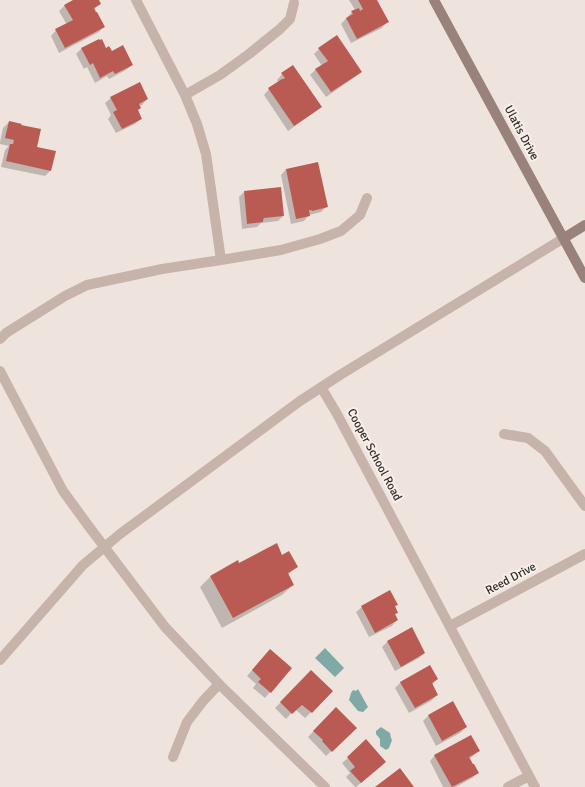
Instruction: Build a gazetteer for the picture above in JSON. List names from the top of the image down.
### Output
{
  "streets": {
    "street": ["Ulatis Drive", "Cooper School Road", "Reed Drive"]
  },
  "crossings": [
    ["Cooper School Road", "Reed Drive"]
  ]
}
